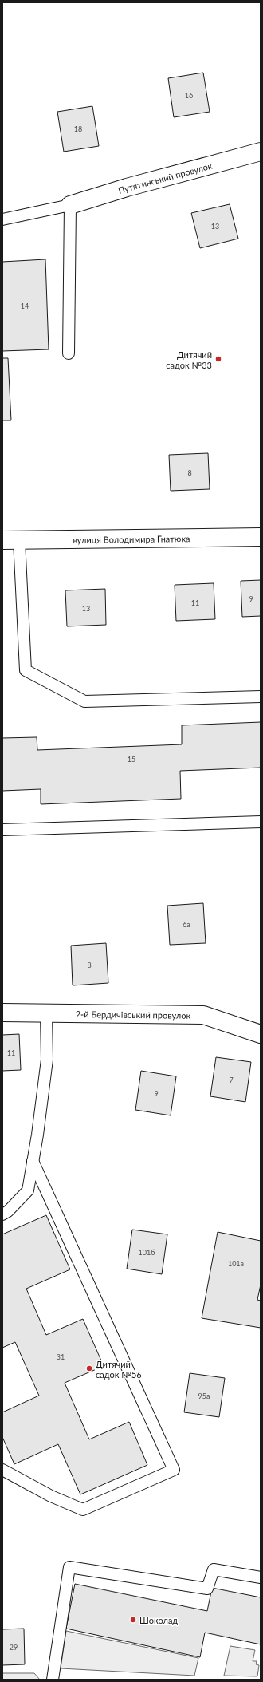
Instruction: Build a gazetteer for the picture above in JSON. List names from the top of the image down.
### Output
{
  "streets": {
    "street": ["Путятинський провулок", "вулиця Володимира Гнатюка", "2-й Бердичівський провулок"]
  },
  "places": ["Дитячий садок №33", "Дитячий садок №56", "Шоколад"],
  "house_numbers": [
    "16",
    "18",
    "13",
    "14",
    "8",
    "9",
    "11",
    "13",
    "15",
    "6а",
    "8",
    "11",
    "7",
    "9",
    "101б",
    "101а",
    "31",
    "95а",
    "29"
  ]
}
